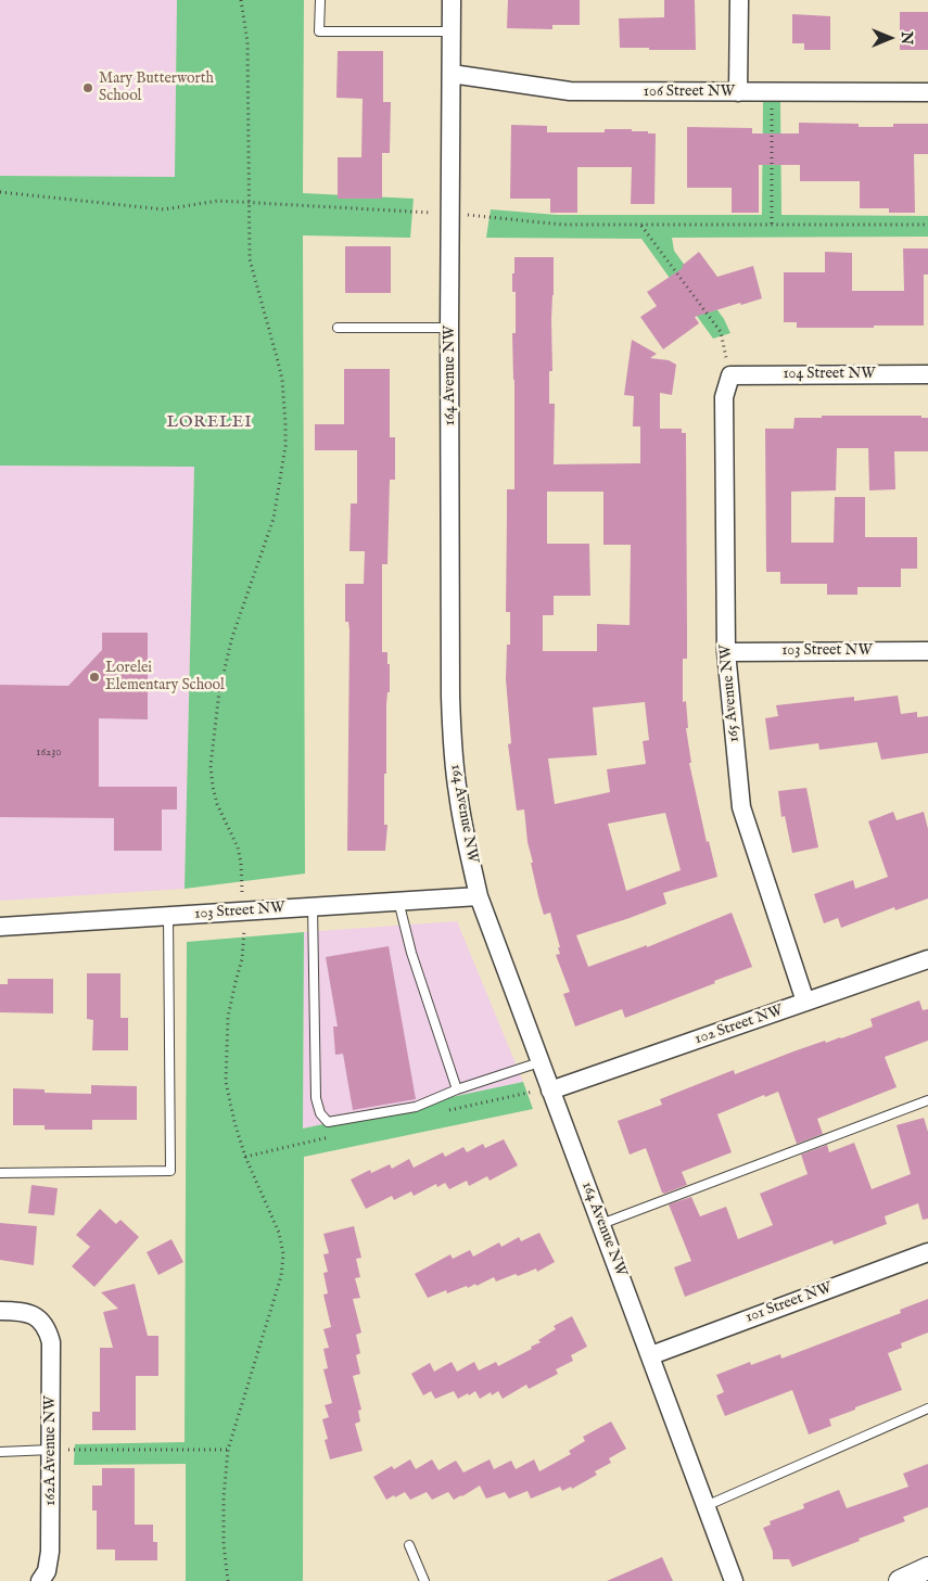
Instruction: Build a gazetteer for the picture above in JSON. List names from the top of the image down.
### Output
{
  "streets": {
    "street": [
      "106 Street NW",
      "104 Street NW",
      "164 Avenue NW",
      "103 Street NW",
      "165 Avenue NW",
      "102 Street NW",
      "101 Street NW",
      "162A Avenue NW"
    ]
  },
  "crossings": [
    ["106 Street NW", "164 Avenue NW"],
    ["104 Street NW", "165 Avenue NW"],
    ["164 Avenue NW", "103 Street NW"],
    ["164 Avenue NW", "102 Street NW"],
    ["164 Avenue NW", "101 Street NW"],
    ["103 Street NW", "165 Avenue NW"],
    ["165 Avenue NW", "102 Street NW"]
  ],
  "districts": ["LORELEI"],
  "places": ["Mary Butterworth School", "Lorelei Elementary School"],
  "house_numbers": ["16230"],
  "north": "right"
}
